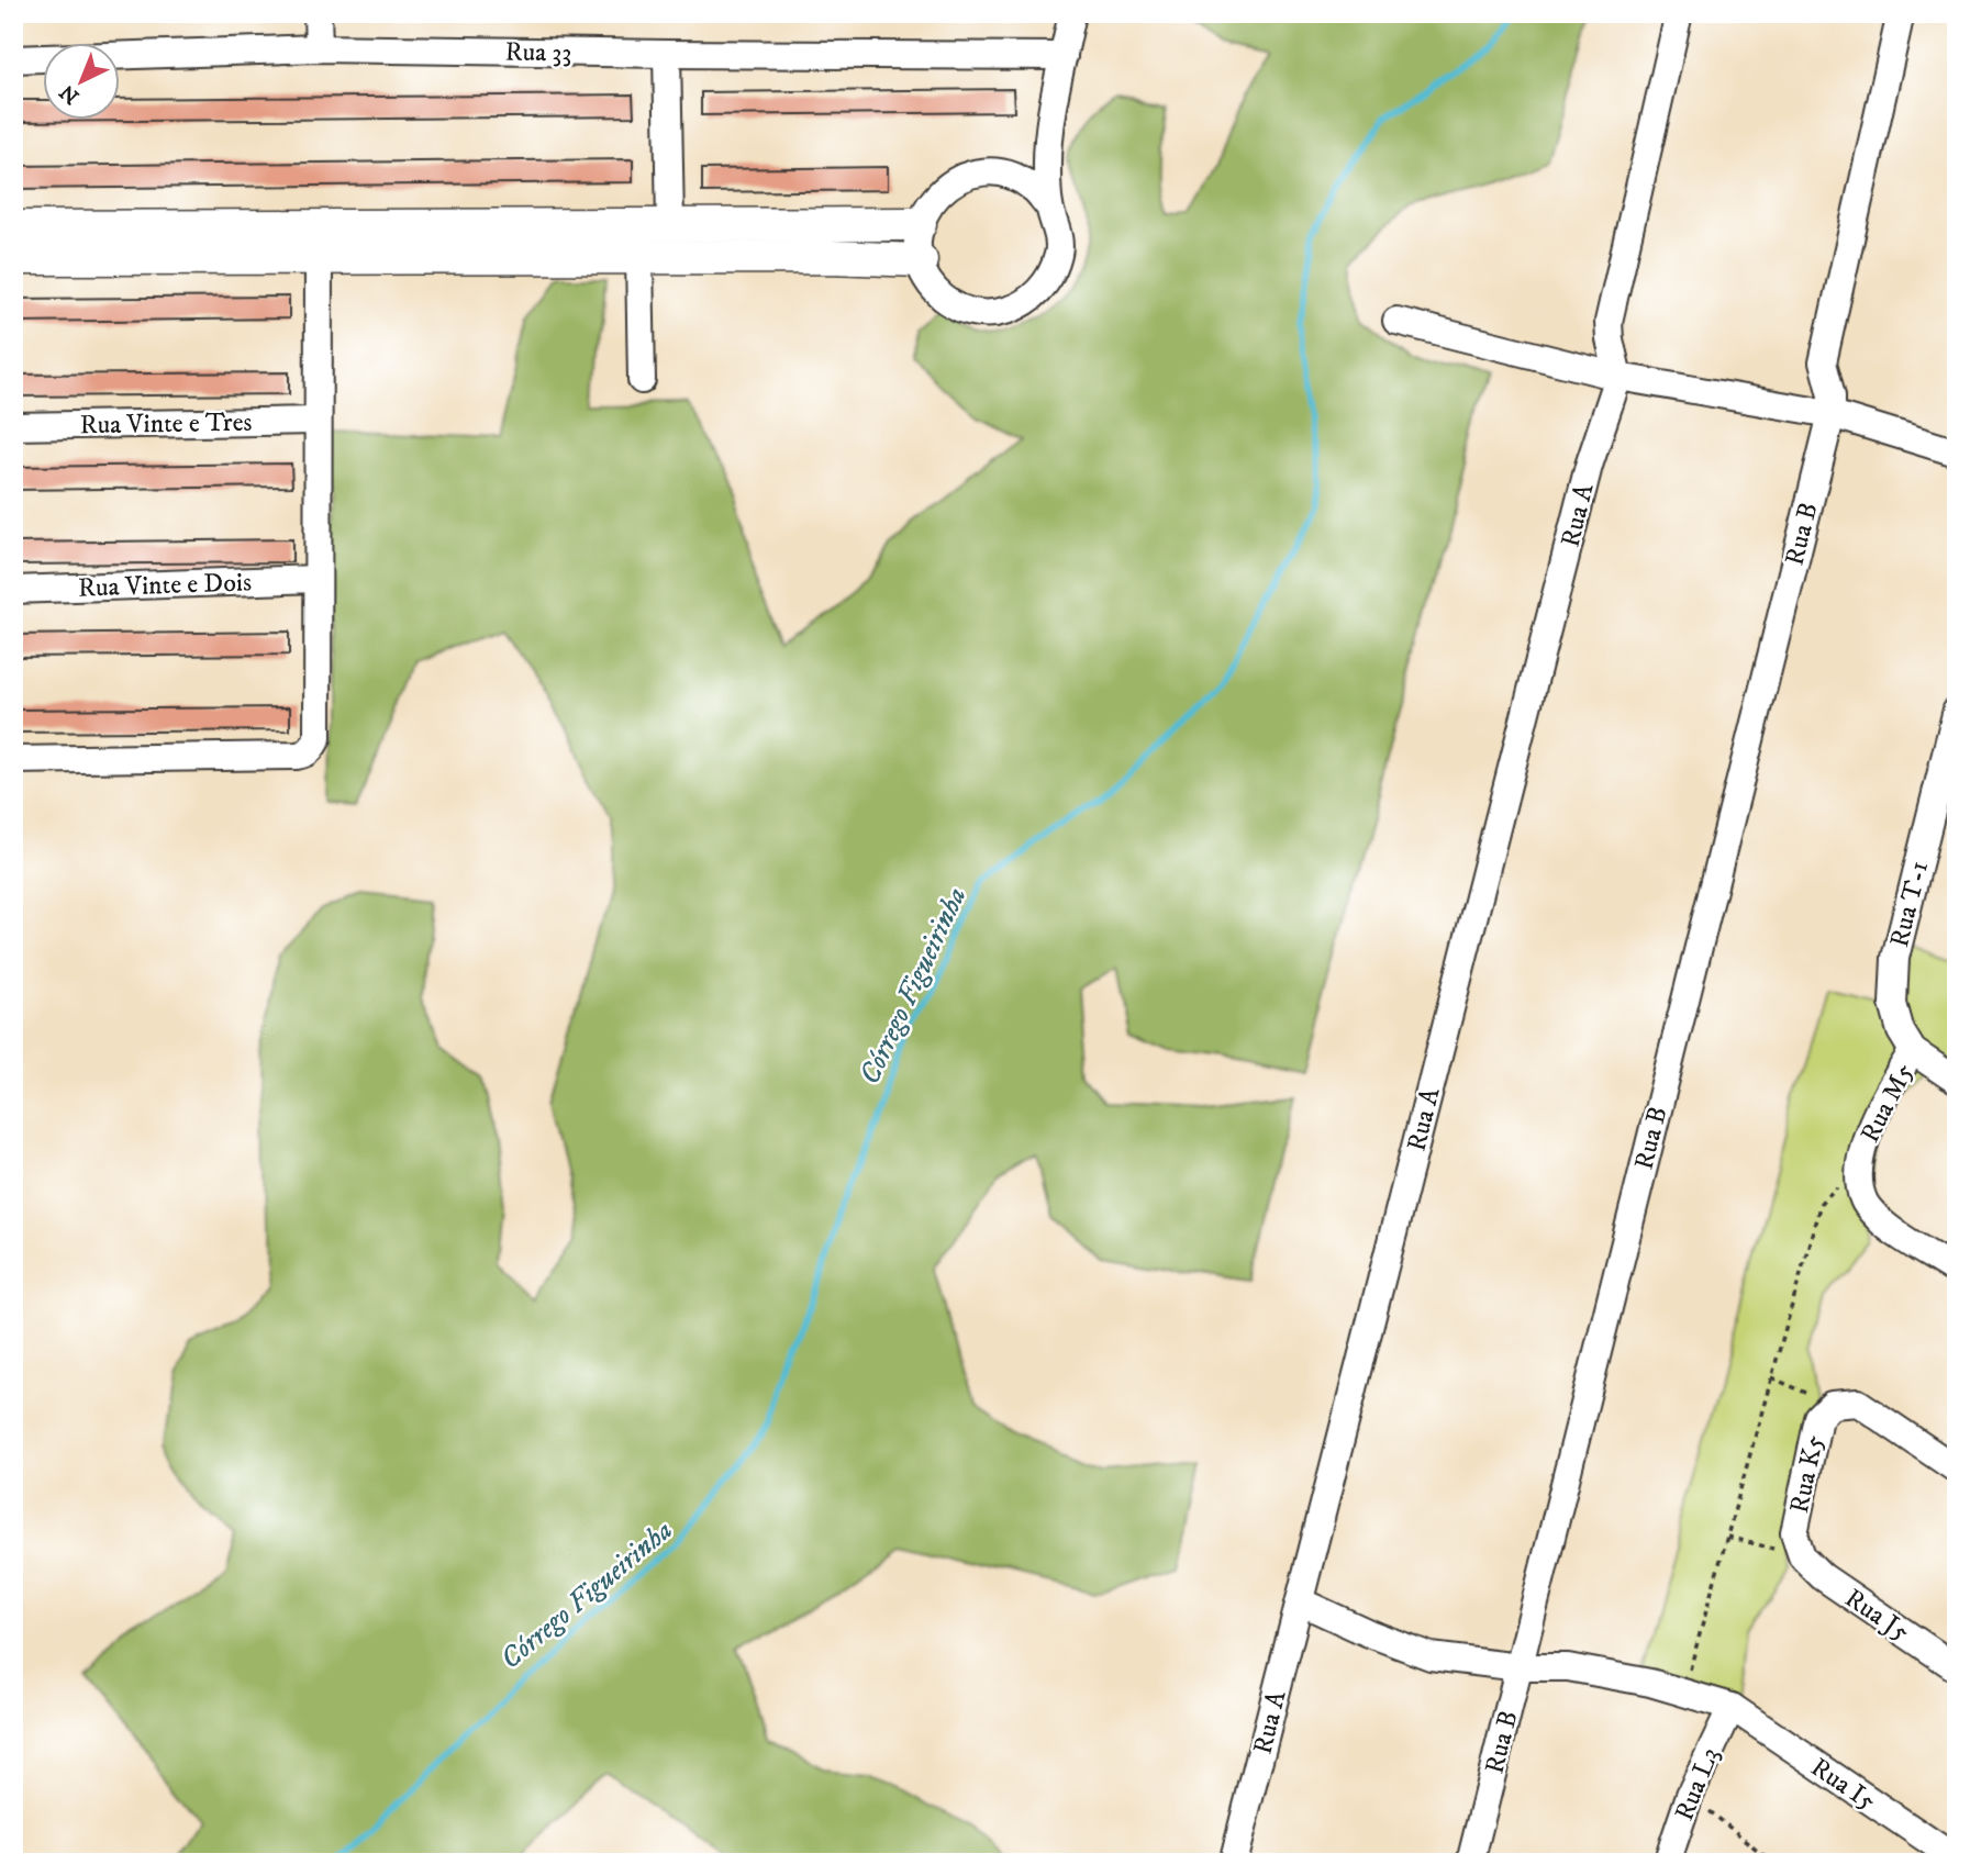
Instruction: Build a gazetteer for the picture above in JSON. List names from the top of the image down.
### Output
{
  "streets": {
    "street": [
      "Rua 33",
      "Rua Vinte e Tres",
      "Rua A",
      "Rua B",
      "Rua Vinte e Dois",
      "Rua T-1",
      "Rua M5",
      "Rua K5",
      "Rua J5",
      "Rua L3",
      "Rua I5"
    ]
  },
  "crossings": [
    ["Rua A", "Rua I5"],
    ["Rua B", "Rua I5"],
    ["Rua T-1", "Rua M5"],
    ["Rua K5", "Rua J5"],
    ["Rua L3", "Rua I5"]
  ],
  "water": ["Córrego Figueirinha"],
  "north": "bottom left"
}
